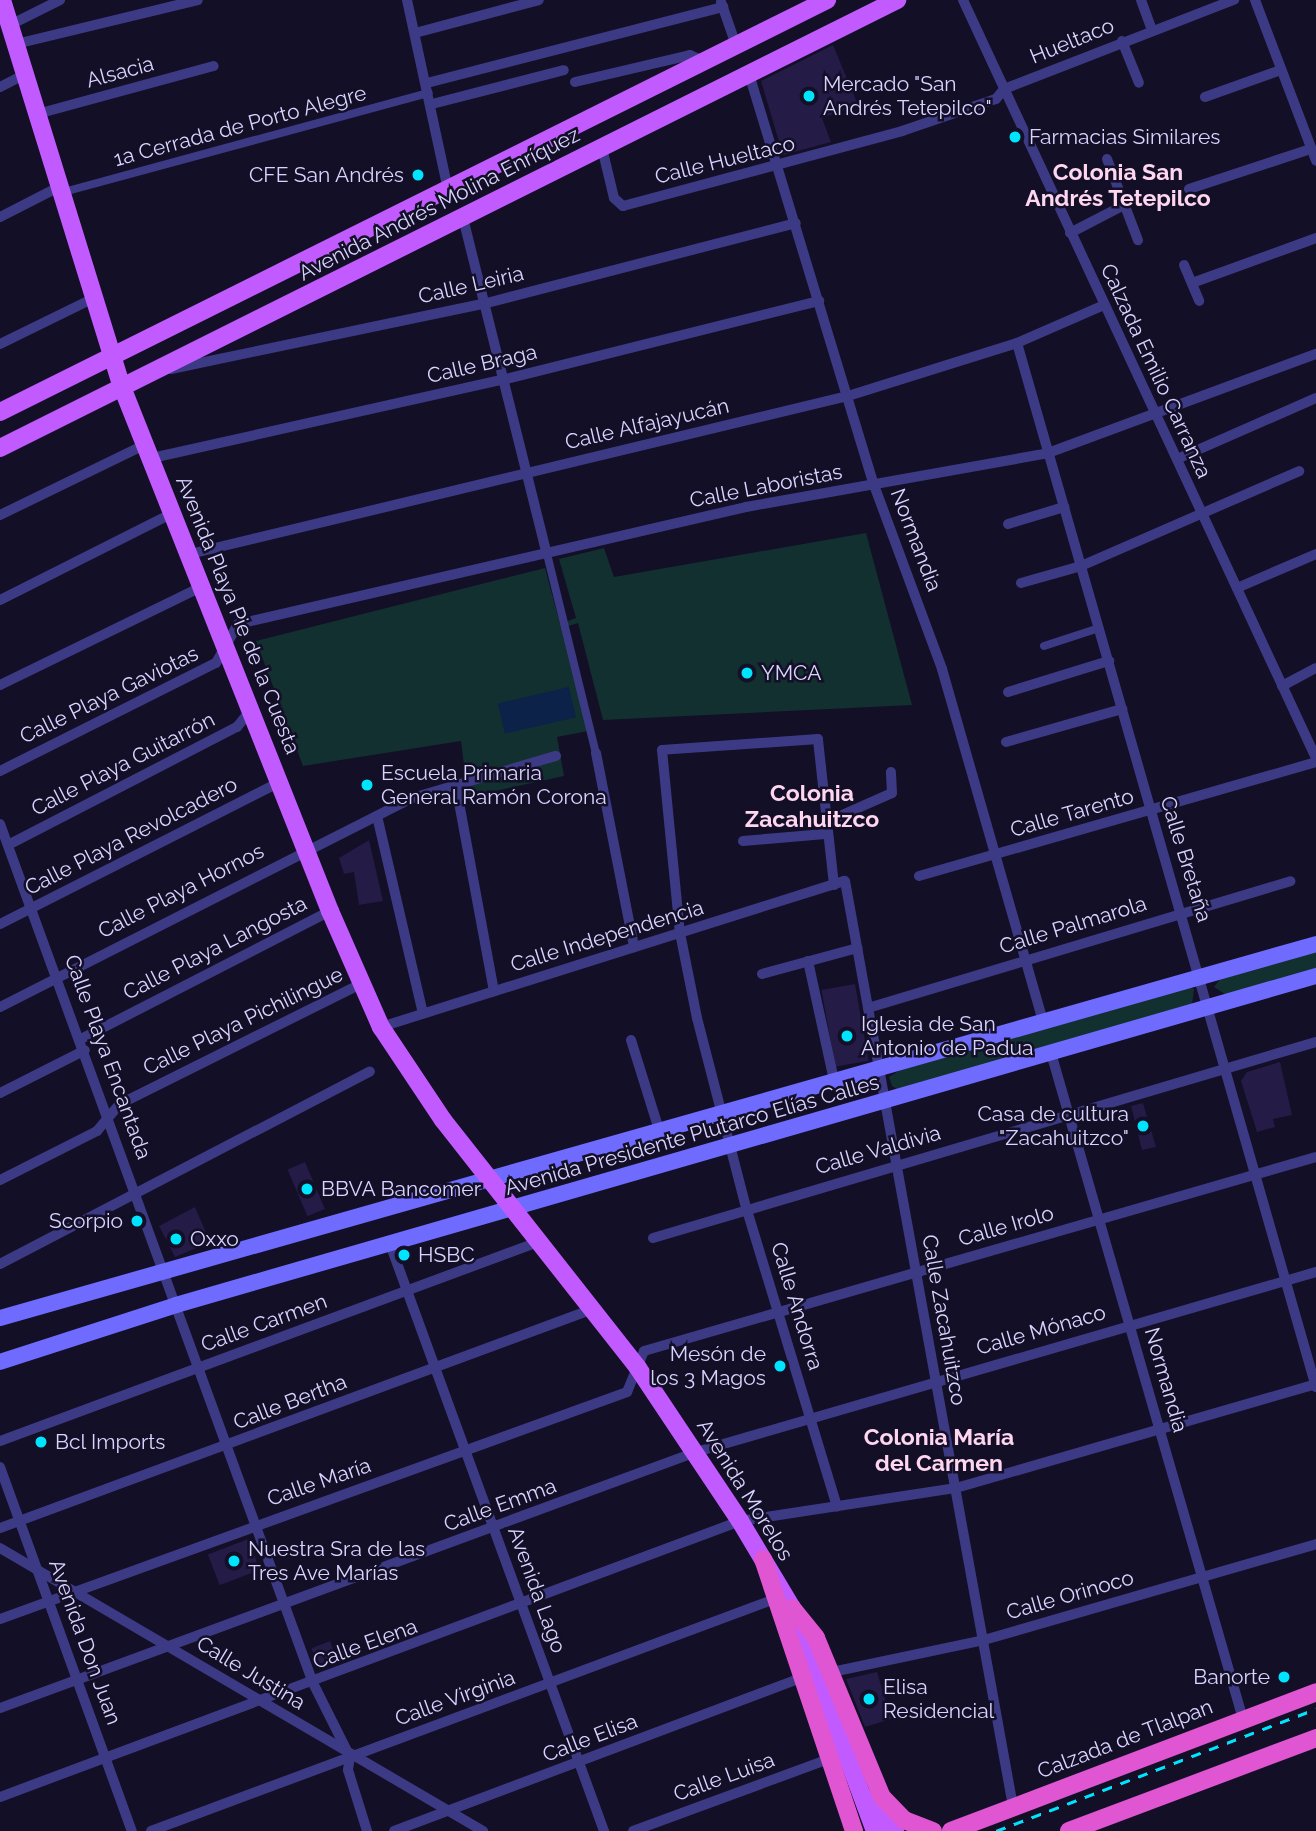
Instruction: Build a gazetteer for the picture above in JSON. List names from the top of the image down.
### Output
{
  "streets": {
    "highway": ["Calzada de Tlalpan"],
    "main road": [
      "Avenida Andrés Molina Enríquez",
      "Avenida Playa Pie de la Cuesta",
      "Avenida Presidente Plutarco Elías Calles",
      "Avenida Morelos"
    ],
    "street": [
      "Hueltaco",
      "Alsacia",
      "1a Cerrada de Porto Alegre",
      "Calle Hueltaco",
      "Calle Leiria",
      "Calle Braga",
      "Calzada Emilio Carranza",
      "Calle Alfajayucán",
      "Calle Laboristas",
      "Normandia",
      "Calle Playa Gaviotas",
      "Calle Playa Guitarrón",
      "Calle Tarento",
      "Calle Playa Revolcadero",
      "Calle Bretaña",
      "Calle Playa Hornos",
      "Calle Palmarola",
      "Calle Independencia",
      "Calle Playa Langosta",
      "Calle Playa Pichilingue",
      "Calle Playa Encantada",
      "Calle Valdivia",
      "Calle Irolo",
      "Calle Andorra",
      "Calle Zacahuitzco",
      "Calle Carmen",
      "Calle Mónaco",
      "Calle Bertha",
      "Calle María",
      "Calle Emma",
      "Avenida Lago",
      "Calle Orinoco",
      "Avenida Don Juan",
      "Calle Elena",
      "Calle Justina",
      "Calle Virginia",
      "Calle Elisa",
      "Calle Luisa"
    ]
  },
  "crossings": [
    ["Hueltaco", "Calle Hueltaco"],
    ["Hueltaco", "Calzada Emilio Carranza"],
    ["Alsacia", "Avenida Playa Pie de la Cuesta"],
    ["1a Cerrada de Porto Alegre", "Avenida Playa Pie de la Cuesta"],
    ["Calle Hueltaco", "Avenida Andrés Molina Enríquez"],
    ["Calle Hueltaco", "Calzada Emilio Carranza"],
    ["Calle Hueltaco", "Normandia"],
    ["Avenida Andrés Molina Enríquez", "Calle Leiria"],
    ["Avenida Andrés Molina Enríquez", "Normandia"],
    ["Avenida Andrés Molina Enríquez", "Avenida Playa Pie de la Cuesta"],
    ["Calle Leiria", "Normandia"],
    ["Calle Braga", "Normandia"],
    ["Calle Braga", "Avenida Playa Pie de la Cuesta"],
    ["Calzada Emilio Carranza", "Calle Alfajayucán"],
    ["Calzada Emilio Carranza", "Calle Laboristas"],
    ["Calzada Emilio Carranza", "Calle Tarento"],
    ["Calle Alfajayucán", "Normandia"],
    ["Calle Alfajayucán", "Avenida Playa Pie de la Cuesta"],
    ["Calle Alfajayucán", "Calle Bretaña"],
    ["Calle Laboristas", "Normandia"],
    ["Calle Laboristas", "Avenida Playa Pie de la Cuesta"],
    ["Calle Laboristas", "Calle Playa Gaviotas"],
    ["Calle Laboristas", "Calle Bretaña"],
    ["Normandia", "Calle Tarento"],
    ["Normandia", "Calle Palmarola"],
    ["Normandia", "Avenida Presidente Plutarco Elías Calles"],
    ["Normandia", "Calle Valdivia"],
    ["Normandia", "Calle Irolo"],
    ["Normandia", "Calle Mónaco"],
    ["Normandia", "Calle Orinoco"],
    ["Normandia", "Calle Elena"],
    ["Normandia", "Calzada de Tlalpan"],
    ["Avenida Playa Pie de la Cuesta", "Calle Playa Gaviotas"],
    ["Avenida Playa Pie de la Cuesta", "Calle Playa Guitarrón"],
    ["Avenida Playa Pie de la Cuesta", "Calle Playa Revolcadero"],
    ["Avenida Playa Pie de la Cuesta", "Calle Playa Hornos"],
    ["Avenida Playa Pie de la Cuesta", "Calle Independencia"],
    ["Avenida Playa Pie de la Cuesta", "Calle Playa Langosta"],
    ["Avenida Playa Pie de la Cuesta", "Calle Playa Pichilingue"],
    ["Avenida Playa Pie de la Cuesta", "Avenida Presidente Plutarco Elías Calles"],
    ["Avenida Playa Pie de la Cuesta", "Avenida Morelos"],
    ["Calle Playa Guitarrón", "Calle Playa Encantada"],
    ["Calle Tarento", "Calle Bretaña"],
    ["Calle Playa Revolcadero", "Calle Playa Encantada"],
    ["Calle Bretaña", "Calle Palmarola"],
    ["Calle Bretaña", "Avenida Presidente Plutarco Elías Calles"],
    ["Calle Bretaña", "Calle Valdivia"],
    ["Calle Bretaña", "Calle Irolo"],
    ["Calle Bretaña", "Calle Mónaco"],
    ["Calle Bretaña", "Calle Elena"],
    ["Calle Playa Hornos", "Calle Playa Encantada"],
    ["Calle Palmarola", "Calle Zacahuitzco"],
    ["Calle Independencia", "Calle Andorra"],
    ["Calle Independencia", "Calle Zacahuitzco"],
    ["Calle Playa Langosta", "Calle Playa Encantada"],
    ["Calle Playa Pichilingue", "Calle Playa Encantada"],
    ["Calle Playa Encantada", "Avenida Presidente Plutarco Elías Calles"],
    ["Calle Playa Encantada", "Calle Carmen"],
    ["Calle Playa Encantada", "Calle Bertha"],
    ["Calle Playa Encantada", "Calle María"],
    ["Calle Playa Encantada", "Calle Emma"],
    ["Calle Playa Encantada", "Calle Elena"],
    ["Calle Playa Encantada", "Calle Justina"],
    ["Calle Playa Encantada", "Calle Virginia"],
    ["Avenida Presidente Plutarco Elías Calles", "Calle Andorra"],
    ["Avenida Presidente Plutarco Elías Calles", "Calle Zacahuitzco"],
    ["Avenida Presidente Plutarco Elías Calles", "Avenida Morelos"],
    ["Avenida Presidente Plutarco Elías Calles", "Avenida Lago"],
    ["Calle Valdivia", "Calle Andorra"],
    ["Calle Valdivia", "Calle Zacahuitzco"],
    ["Calle Irolo", "Calle Andorra"],
    ["Calle Irolo", "Calle Zacahuitzco"],
    ["Calle Irolo", "Calle María"],
    ["Calle Irolo", "Avenida Morelos"],
    ["Calle Andorra", "Calle Zacahuitzco"],
    ["Calle Andorra", "Calle Mónaco"],
    ["Calle Andorra", "Calle Elena"],
    ["Calle Zacahuitzco", "Calle Mónaco"],
    ["Calle Zacahuitzco", "Calle Orinoco"],
    ["Calle Zacahuitzco", "Calle Elena"],
    ["Calle Zacahuitzco", "Calzada de Tlalpan"],
    ["Calle Carmen", "Avenida Morelos"],
    ["Calle Carmen", "Avenida Lago"],
    ["Calle Mónaco", "Avenida Morelos"],
    ["Calle Mónaco", "Calle Emma"],
    ["Calle Bertha", "Avenida Morelos"],
    ["Calle Bertha", "Avenida Lago"],
    ["Calle Bertha", "Avenida Don Juan"],
    ["Calle María", "Avenida Morelos"],
    ["Calle María", "Avenida Lago"],
    ["Calle María", "Avenida Don Juan"],
    ["Calle María", "Calle Justina"],
    ["Avenida Morelos", "Calle Emma"],
    ["Avenida Morelos", "Calle Elena"],
    ["Calle Emma", "Avenida Lago"],
    ["Calle Emma", "Avenida Don Juan"],
    ["Calle Emma", "Calle Justina"],
    ["Avenida Lago", "Calle Elena"],
    ["Avenida Lago", "Calle Virginia"],
    ["Avenida Lago", "Calle Elisa"],
    ["Avenida Don Juan", "Calle Elena"],
    ["Avenida Don Juan", "Calle Justina"],
    ["Calle Elena", "Calle Justina"],
    ["Calle Justina", "Calle Virginia"],
    ["Calle Justina", "Calle Elisa"]
  ],
  "districts": ["Colonia San Andrés Tetepilco", "Colonia Zacahuitzco", "Colonia María del Carmen"],
  "places": [
    "Mercado \"San Andrés Tetepilco\"",
    "Farmacias Similares",
    "CFE San Andrés",
    "YMCA",
    "Escuela Primaria General Ramón Corona",
    "Iglesia de San Antonio de Padua",
    "Casa de cultura \"Zacahuitzco\"",
    "BBVA Bancomer",
    "Scorpio",
    "Oxxo",
    "HSBC",
    "Mesón de los 3 Magos",
    "Bcl Imports",
    "Nuestra Sra de las Tres Ave Marías",
    "Banorte",
    "Elisa Residencial"
  ]
}
